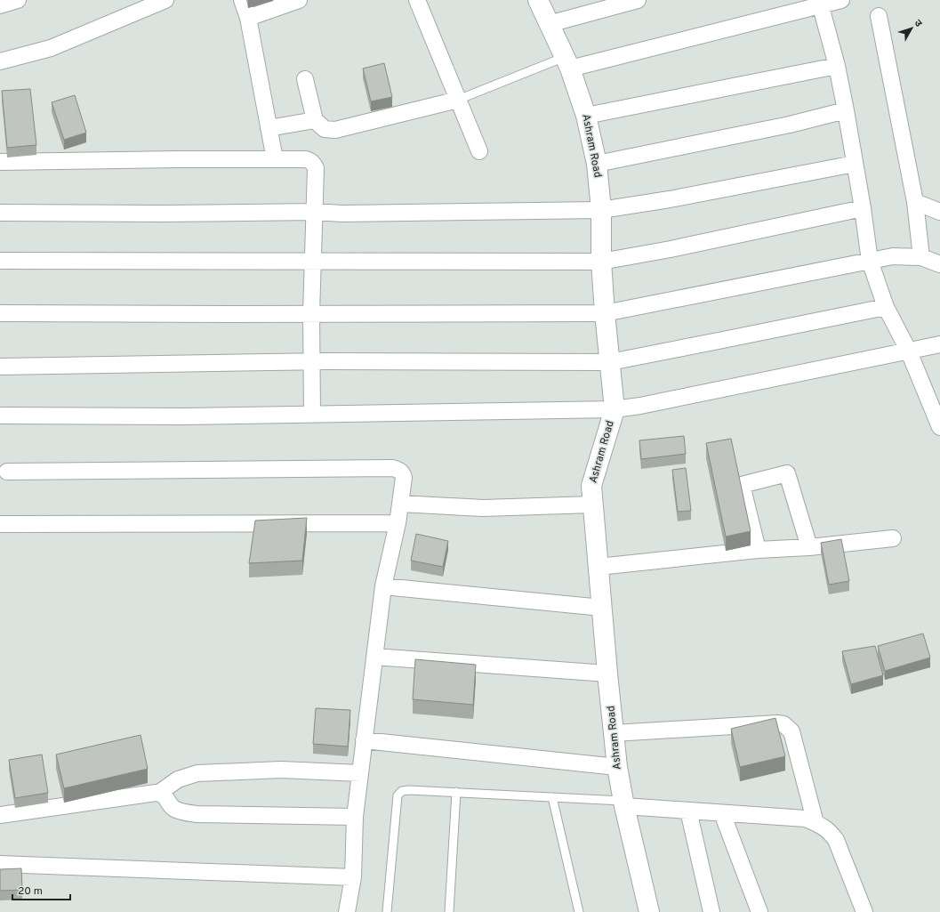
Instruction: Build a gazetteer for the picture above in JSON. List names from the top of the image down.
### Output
{
  "streets": {
    "street": ["Ashram Road"]
  },
  "scale_bar": "20 m",
  "north": "top right"
}
